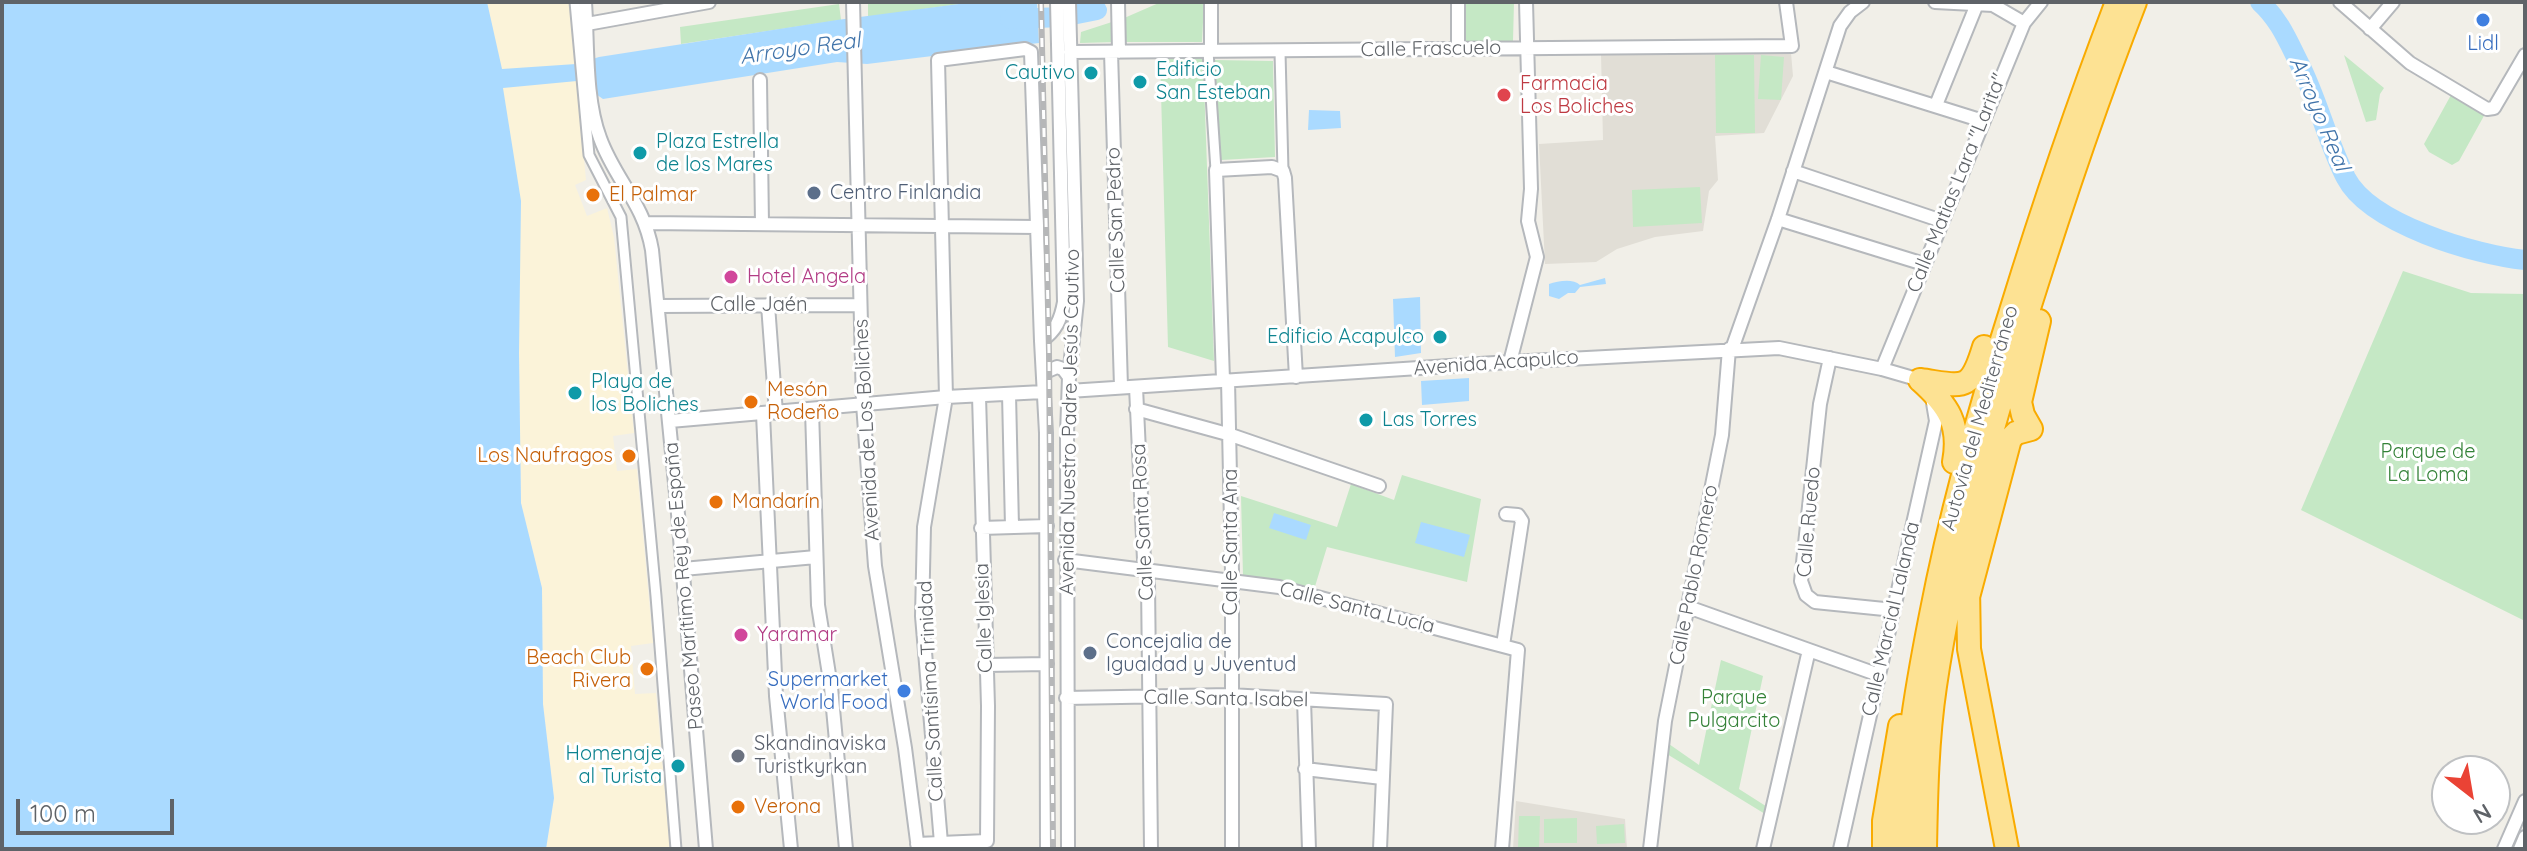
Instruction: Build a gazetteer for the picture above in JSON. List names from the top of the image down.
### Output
{
  "streets": {
    "highway": ["Autovía del Mediterráneo"],
    "street": [
      "Calle Frascuelo",
      "Calle Matias Lara \"Larita\"",
      "Calle San Pedro",
      "Calle Jaén",
      "Avenida Acapulco",
      "Avenida Nuestro Padre Jesús Cautivo",
      "Avenida de Los Boliches",
      "Calle Santa Rosa",
      "Calle Ruedo",
      "Calle Santa Ana",
      "Calle Pablo Romero",
      "Paseo Marítimo Rey de España",
      "Calle Santa Lucía",
      "Calle Iglesia",
      "Calle Marcial Lalanda",
      "Calle Santísima Trinidad",
      "Calle Santa Isabel"
    ]
  },
  "crossings": [
    ["Calle Frascuelo", "Calle San Pedro"],
    ["Calle Frascuelo", "Avenida Nuestro Padre Jesús Cautivo"],
    ["Calle Matias Lara \"Larita\"", "Avenida Acapulco"],
    ["Calle San Pedro", "Avenida Acapulco"],
    ["Calle Jaén", "Avenida de Los Boliches"],
    ["Calle Jaén", "Paseo Marítimo Rey de España"],
    ["Avenida Acapulco", "Avenida Nuestro Padre Jesús Cautivo"],
    ["Avenida Acapulco", "Calle Santa Rosa"],
    ["Avenida Acapulco", "Calle Ruedo"],
    ["Avenida Acapulco", "Calle Santa Ana"],
    ["Avenida Acapulco", "Calle Pablo Romero"],
    ["Avenida Acapulco", "Calle Marcial Lalanda"],
    ["Avenida Nuestro Padre Jesús Cautivo", "Calle Santa Lucía"],
    ["Avenida Nuestro Padre Jesús Cautivo", "Calle Santísima Trinidad"],
    ["Avenida Nuestro Padre Jesús Cautivo", "Calle Santa Isabel"],
    ["Calle Santa Rosa", "Calle Santa Lucía"],
    ["Calle Santa Rosa", "Calle Santa Isabel"],
    ["Calle Ruedo", "Calle Marcial Lalanda"],
    ["Calle Santa Ana", "Calle Santa Lucía"],
    ["Calle Santa Ana", "Calle Santa Isabel"],
    ["Calle Iglesia", "Calle Santísima Trinidad"]
  ],
  "water": ["Arroyo Real"],
  "parks": ["Parque de La Loma", "Parque Pulgarcito"],
  "places": [
    "Lidl",
    "Cautivo",
    "Edificio San Esteban",
    "Farmacia Los Boliches",
    "Plaza Estrella de los Mares",
    "Centro Finlandia",
    "El Palmar",
    "Hotel Angela",
    "Edificio Acapulco",
    "Playa de los Boliches",
    "Mesón Rodeño",
    "Las Torres",
    "Los Naufragos",
    "Mandarín",
    "Yaramar",
    "Concejalia de Igualdad y Juventud",
    "Beach Club Rivera",
    "Supermarket World Food",
    "Skandinaviska Turistkyrkan",
    "Homenaje al Turista",
    "Verona"
  ],
  "scale_bar": "100 m",
  "north": "bottom right"
}
